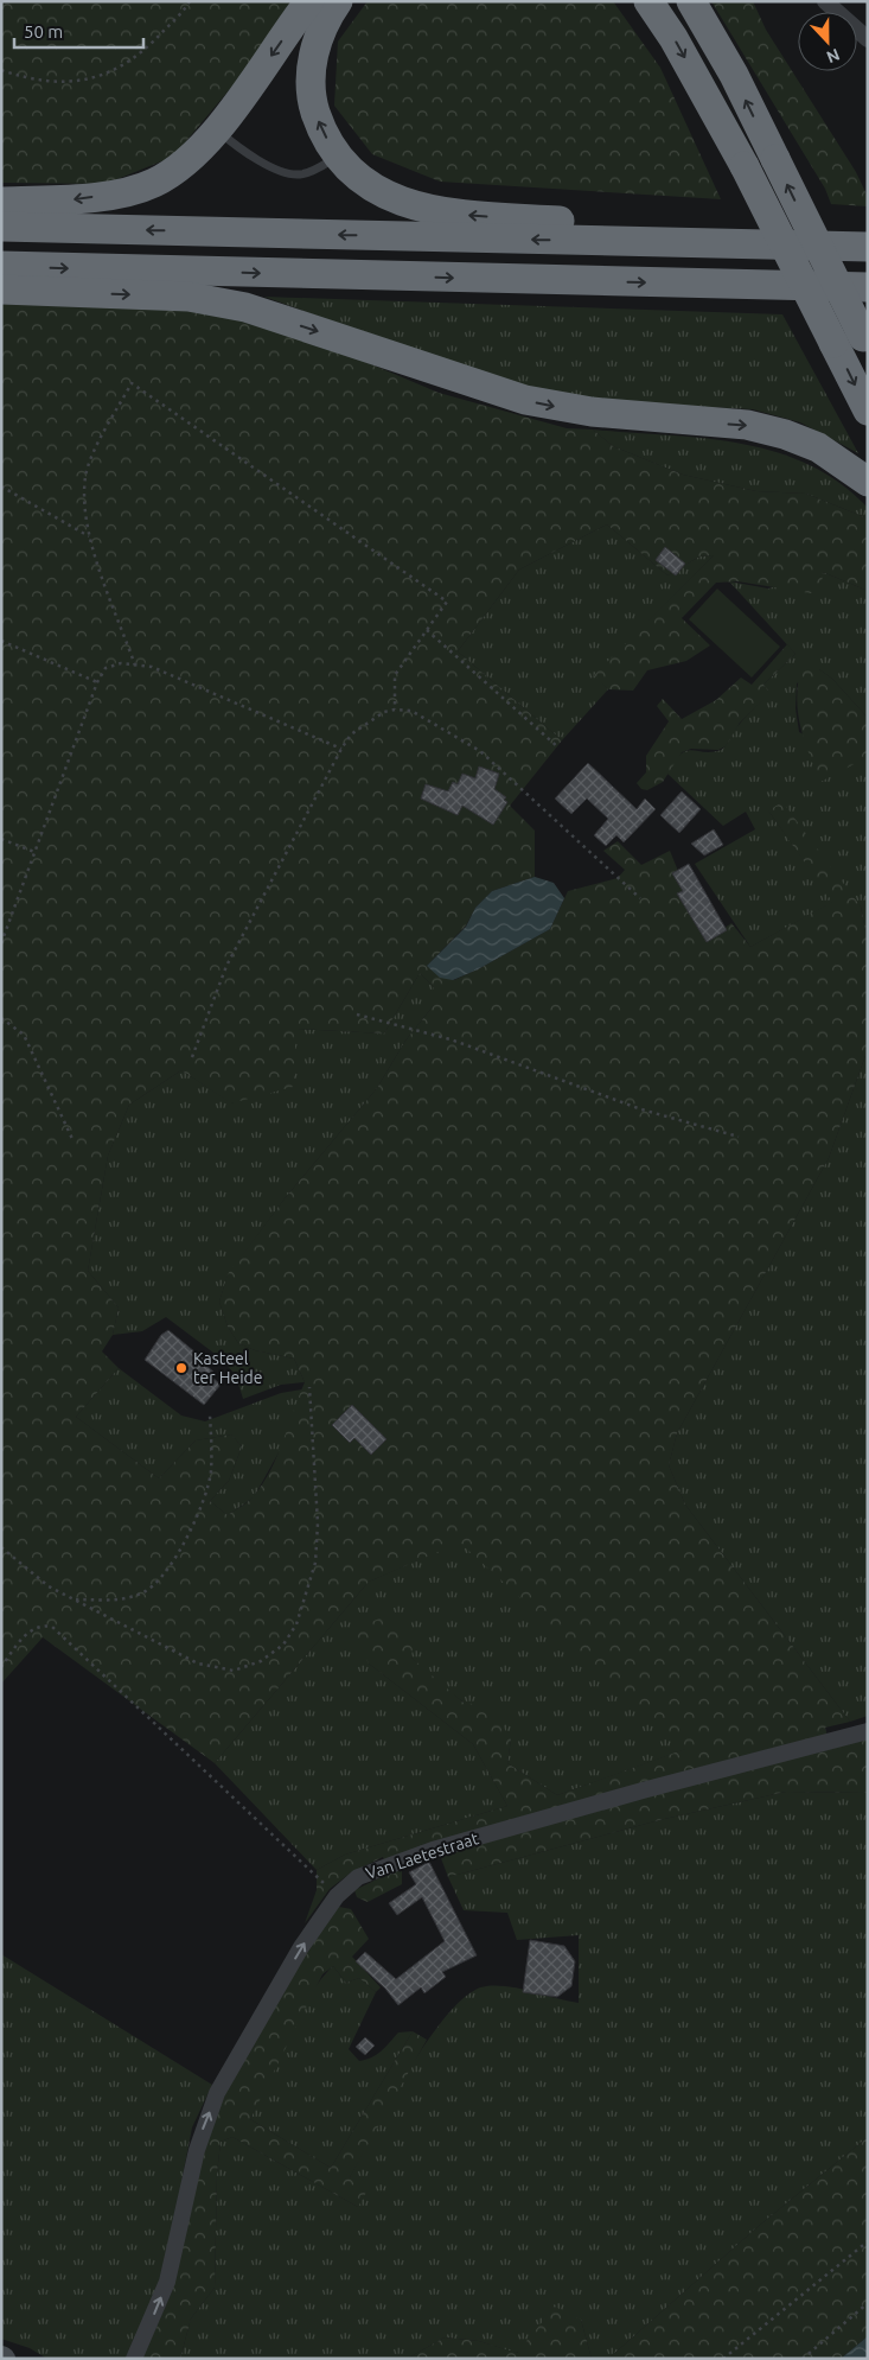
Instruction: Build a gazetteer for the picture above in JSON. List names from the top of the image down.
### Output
{
  "streets": {
    "street": ["Van Laetestraat"]
  },
  "one_way": ["Van Laetestraat"],
  "places": ["Kasteel ter Heide"],
  "scale_bar": "50 m",
  "north": "bottom"
}
